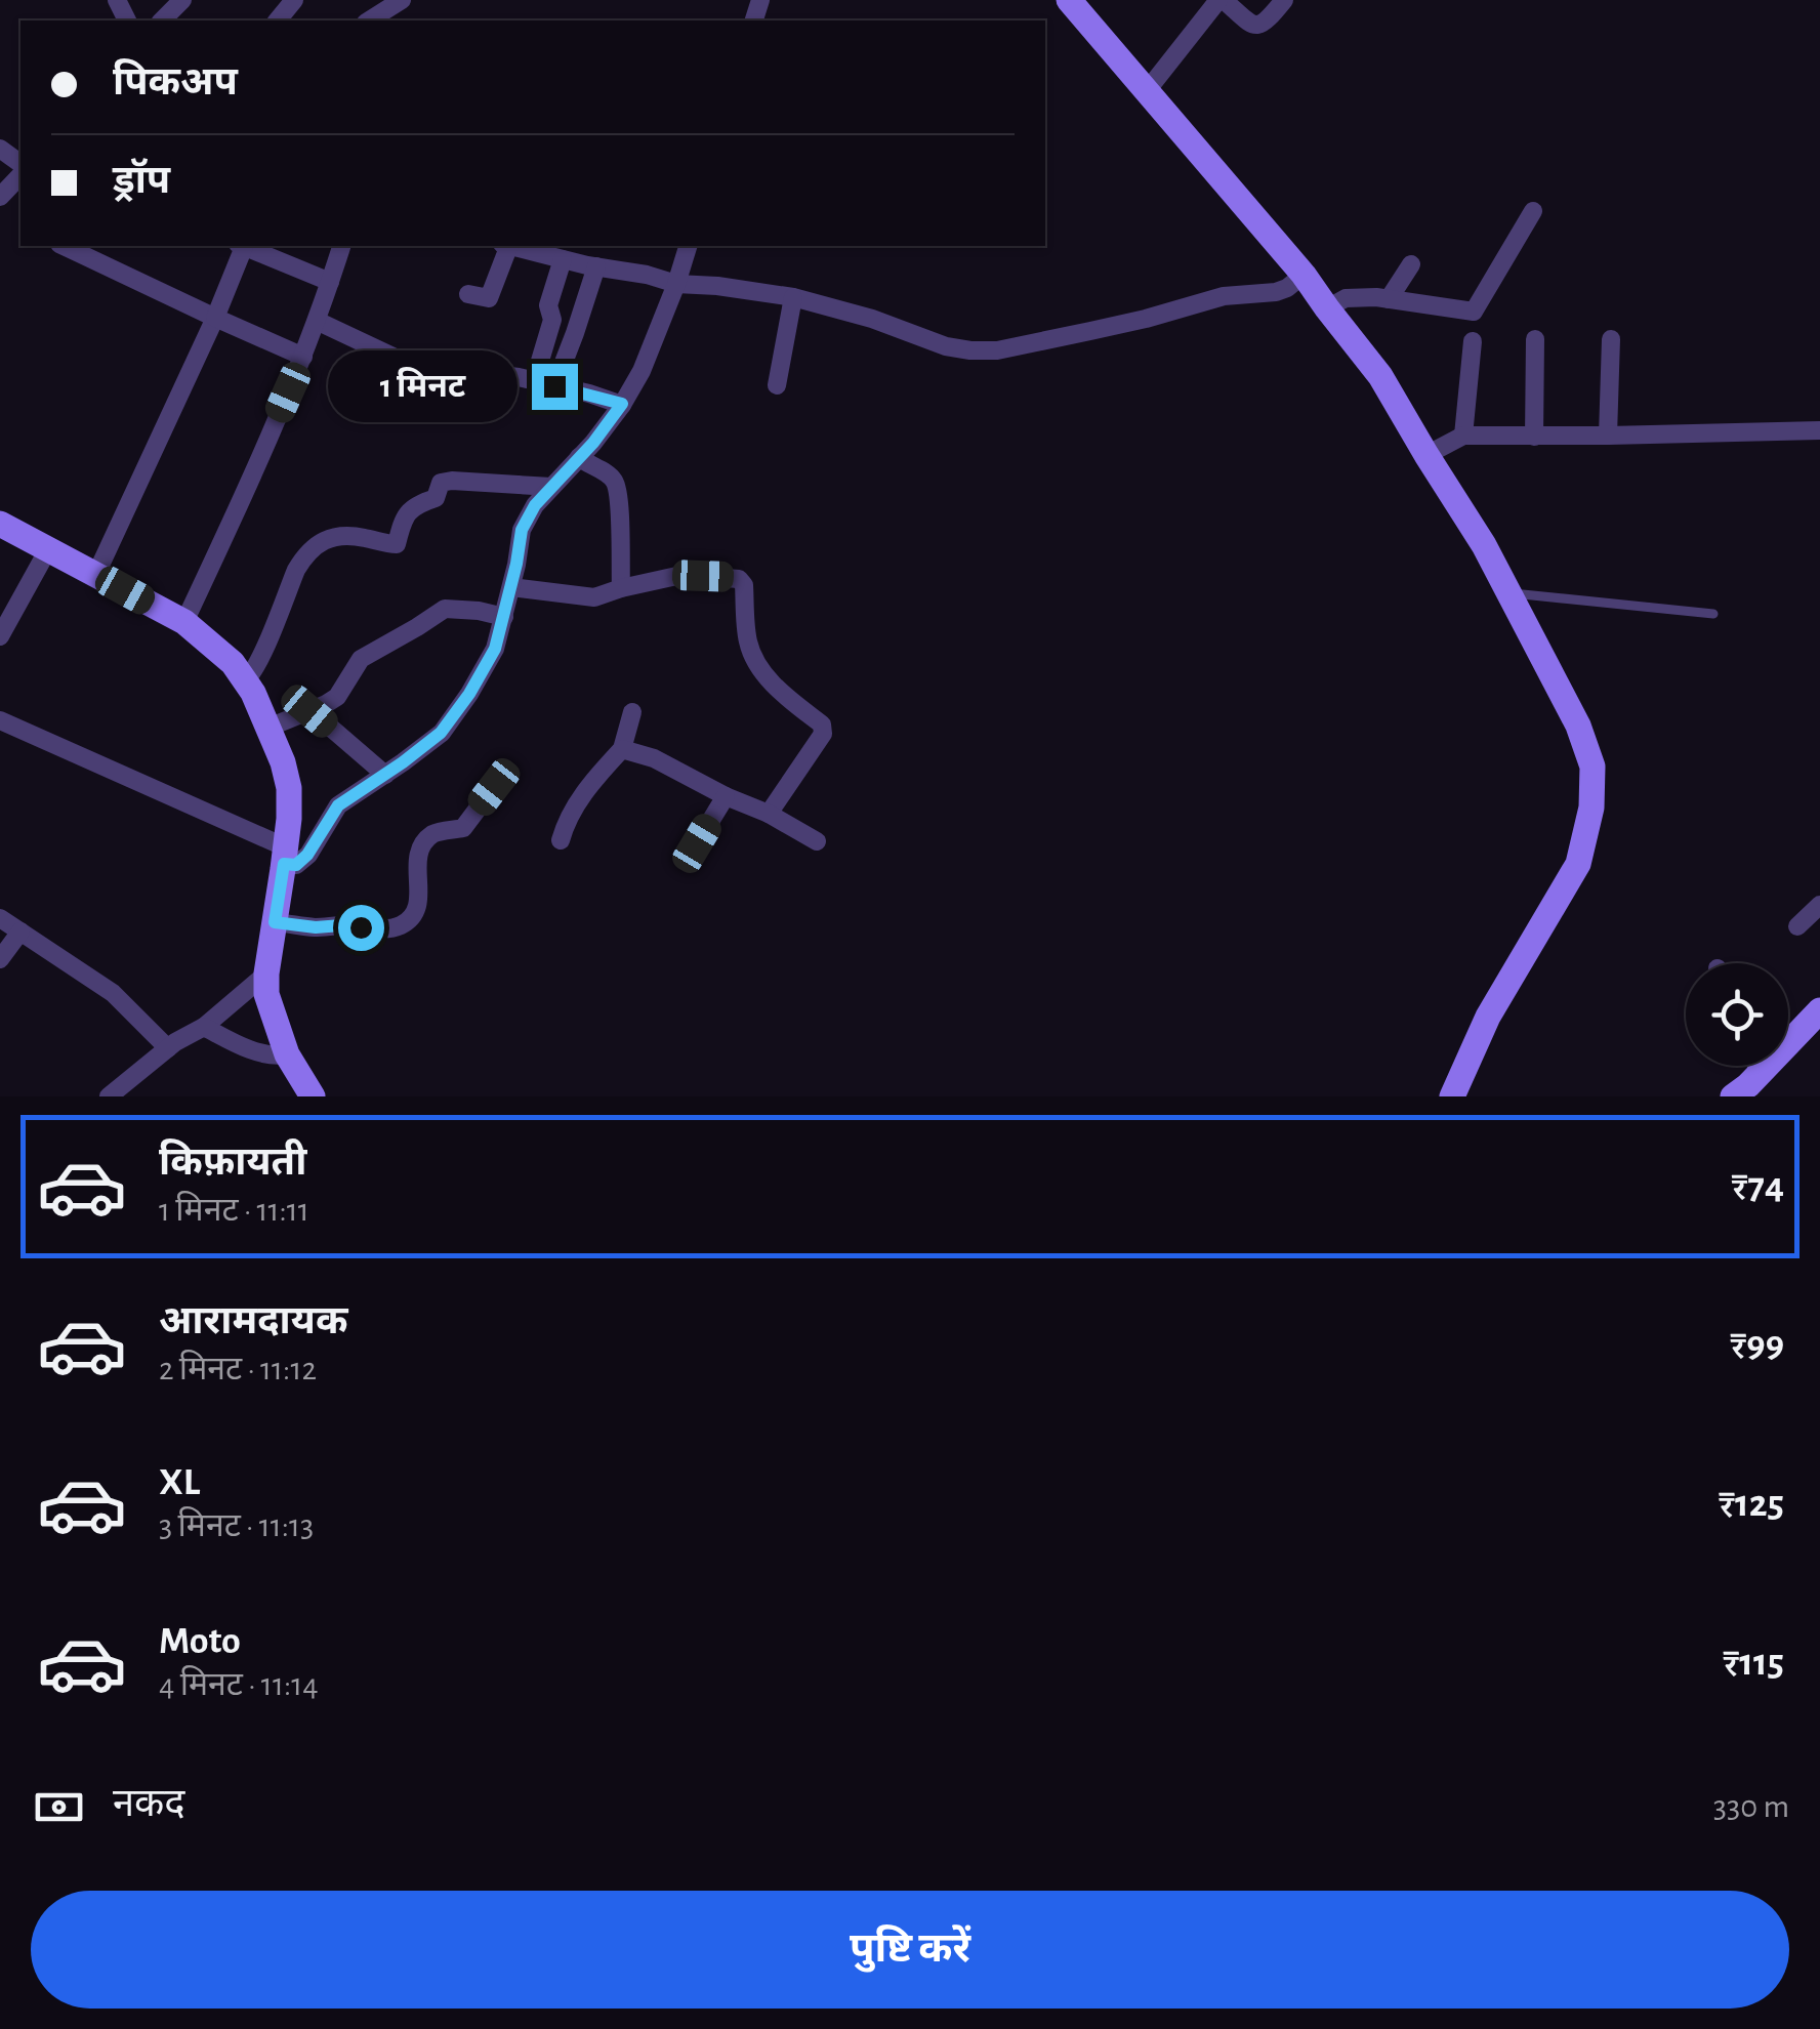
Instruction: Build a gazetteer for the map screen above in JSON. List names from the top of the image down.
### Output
{
  "page": {
    "banner": ["पिकअप", "ड्रॉप"],
    "bubble": "1 मिनट",
    "list": [
      {
        "name": "किफ़ायती",
        "note": "1 मिनट · 11:11",
        "value": "₹74"
      },
      {
        "name": "आरामदायक",
        "note": "2 मिनट · 11:12",
        "value": "₹99"
      },
      {
        "name": "XL",
        "note": "3 मिनट · 11:13",
        "value": "₹125"
      },
      {
        "name": "Moto",
        "note": "4 मिनट · 11:14",
        "value": "₹115"
      }
    ],
    "pay": ["नकद", "330 m"],
    "buttons": "पुष्टि करें"
  }
}
